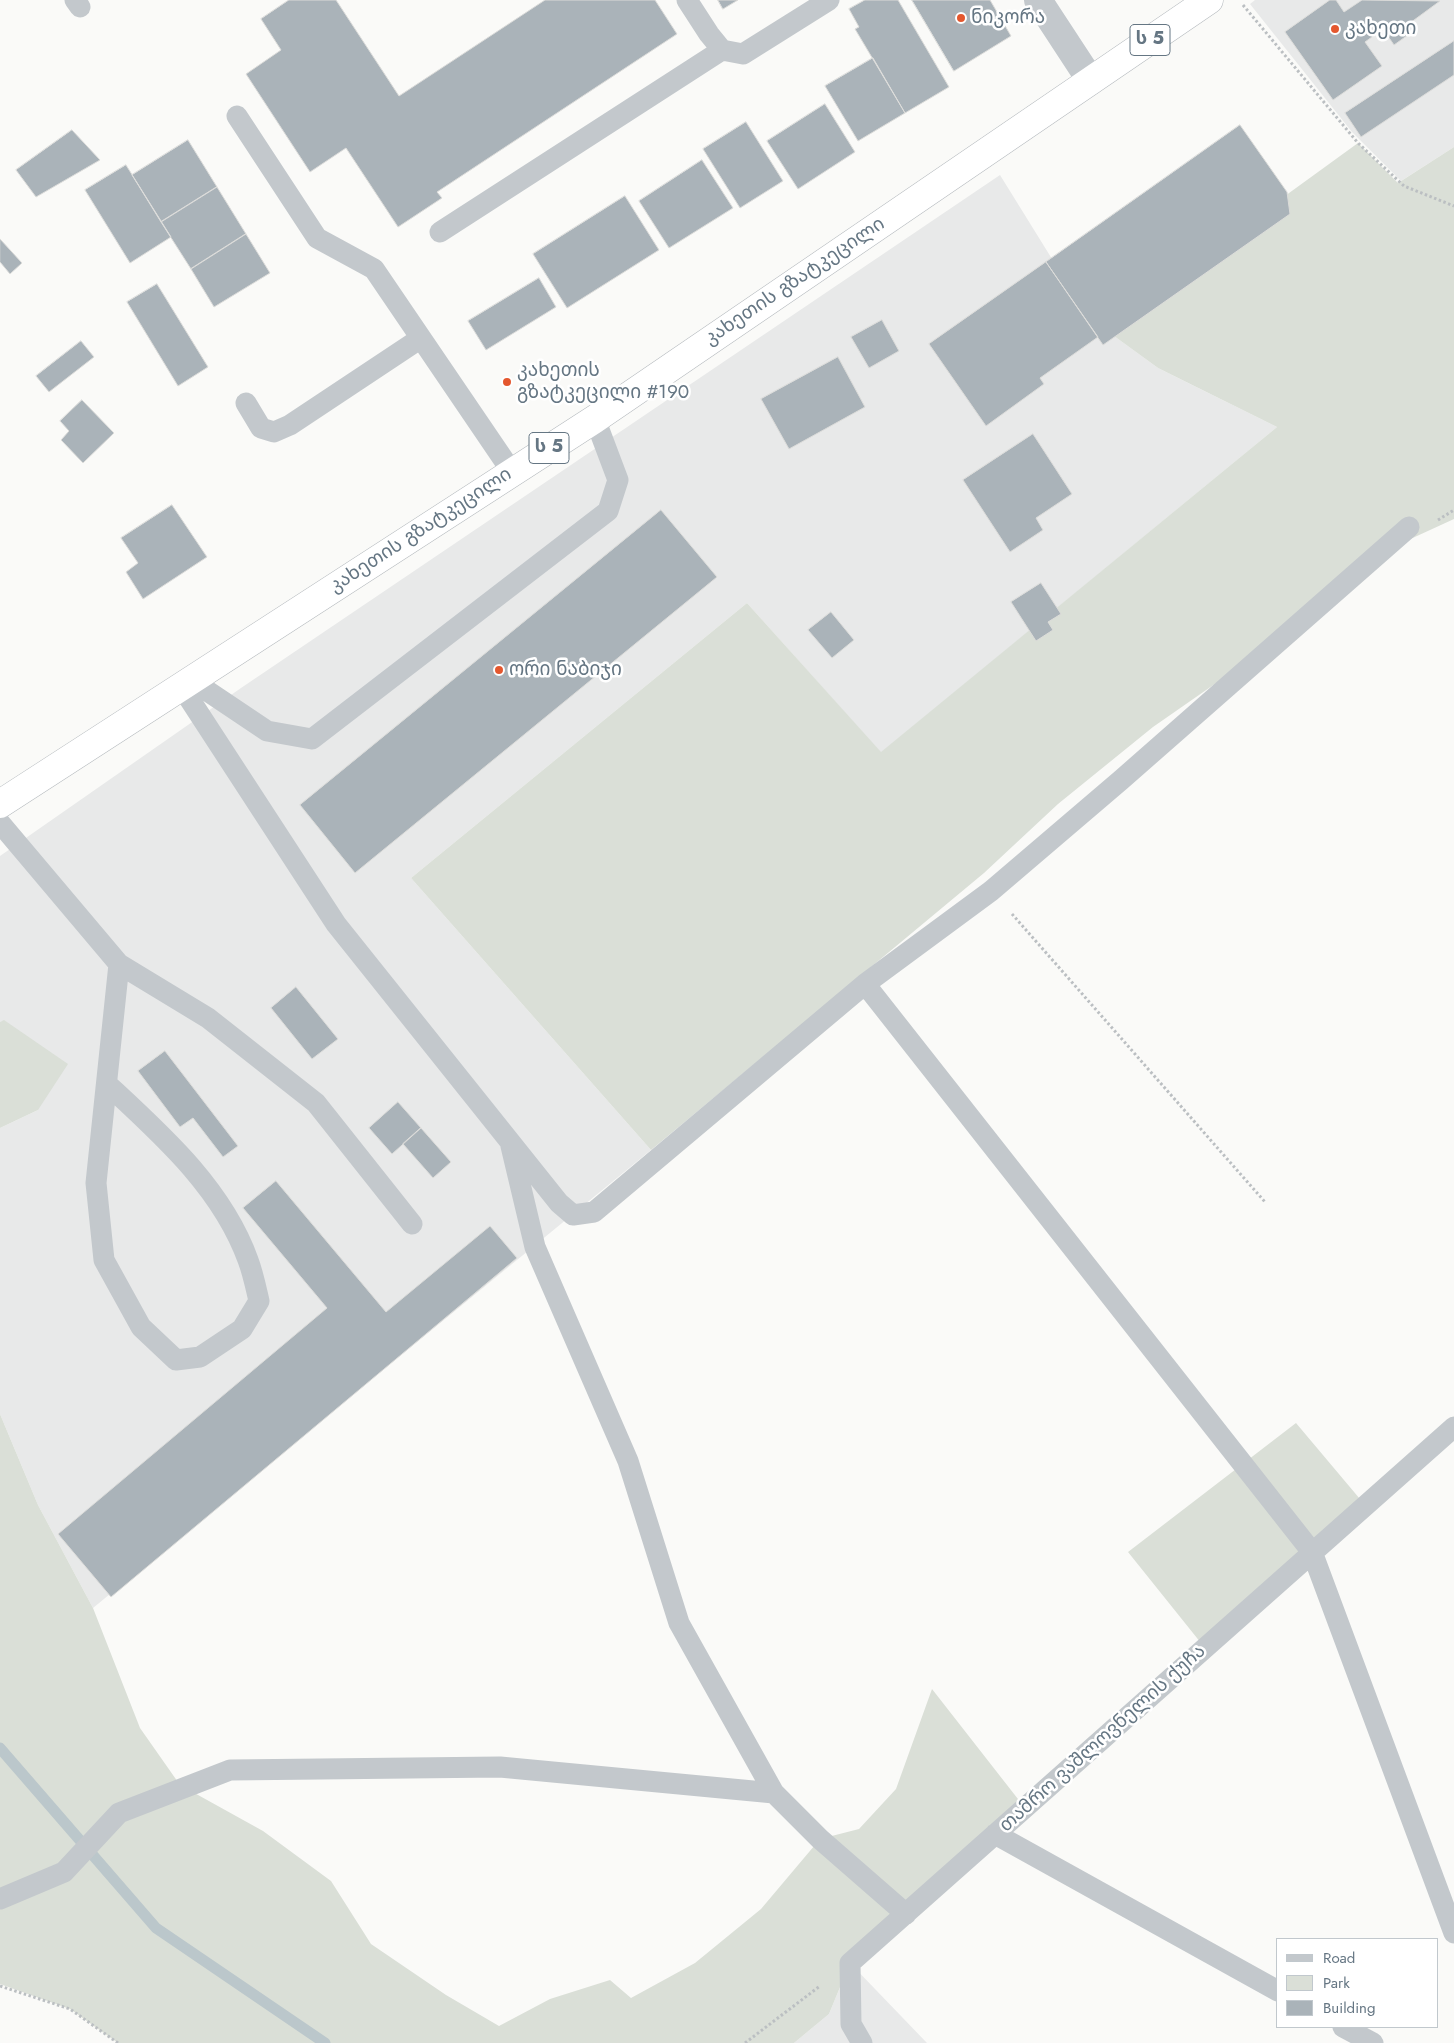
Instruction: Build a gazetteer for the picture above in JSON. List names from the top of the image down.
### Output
{
  "streets": {
    "highway": ["ს 5", "კახეთის გზატკეცილი"],
    "lane": ["თამრო ვაშლოვნელის ქუჩა"]
  },
  "places": [
    "ნიკორა",
    "კახეთი",
    "კახეთის გზატკეცილი #190",
    "ორი ნაბიჯი"
  ],
  "legend": ["Road", "Park", "Building"]
}
